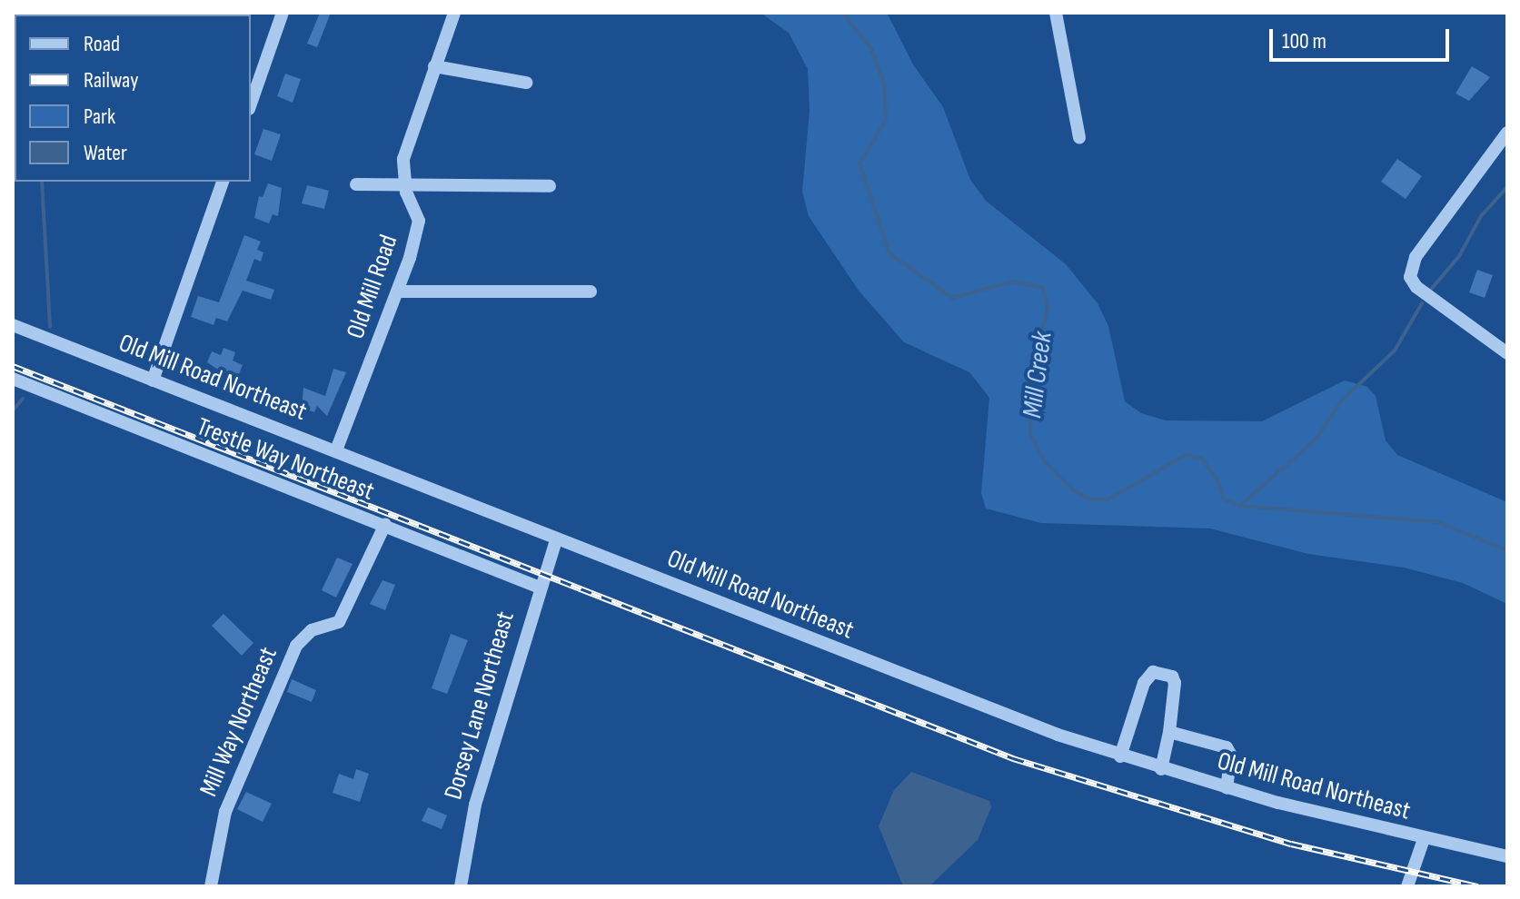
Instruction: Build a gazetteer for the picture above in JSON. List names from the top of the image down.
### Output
{
  "streets": {
    "street": [
      "Old Mill Road",
      "Old Mill Road Northeast",
      "Trestle Way Northeast",
      "Dorsey Lane Northeast",
      "Mill Way Northeast"
    ]
  },
  "crossings": [
    ["Old Mill Road", "Old Mill Road Northeast"],
    ["Old Mill Road Northeast", "Dorsey Lane Northeast"],
    ["Trestle Way Northeast", "Dorsey Lane Northeast"],
    ["Trestle Way Northeast", "Mill Way Northeast"]
  ],
  "water": ["Mill Creek"],
  "legend": [
    "Road",
    "Railway",
    "Park",
    "Water"
  ],
  "scale_bar": "100 m"
}
